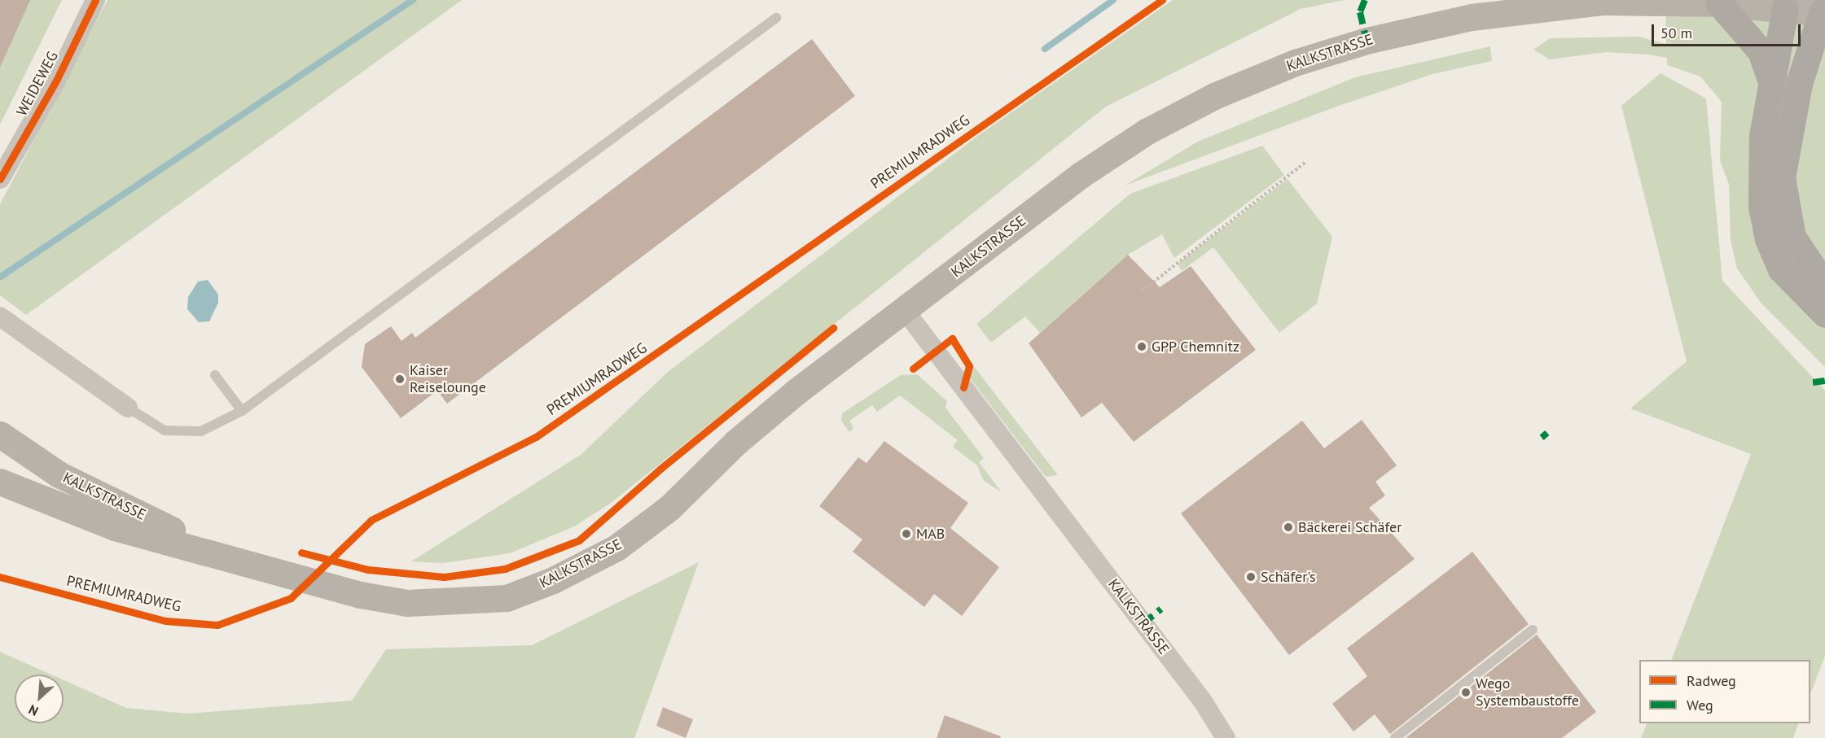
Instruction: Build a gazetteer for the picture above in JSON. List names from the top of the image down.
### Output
{
  "streets": {
    "main road": ["KALKSTRASSE"],
    "street": ["WEIDEWEG"],
    "cycle path": ["PREMIUMRADWEG"]
  },
  "places": [
    "GPP Chemnitz",
    "Kaiser Reiselounge",
    "Bäckerei Schäfer",
    "MAB",
    "Schäfer's",
    "Wego Systembaustoffe"
  ],
  "legend": ["Radweg", "Weg"],
  "scale_bar": "50 m",
  "north": "bottom left"
}
